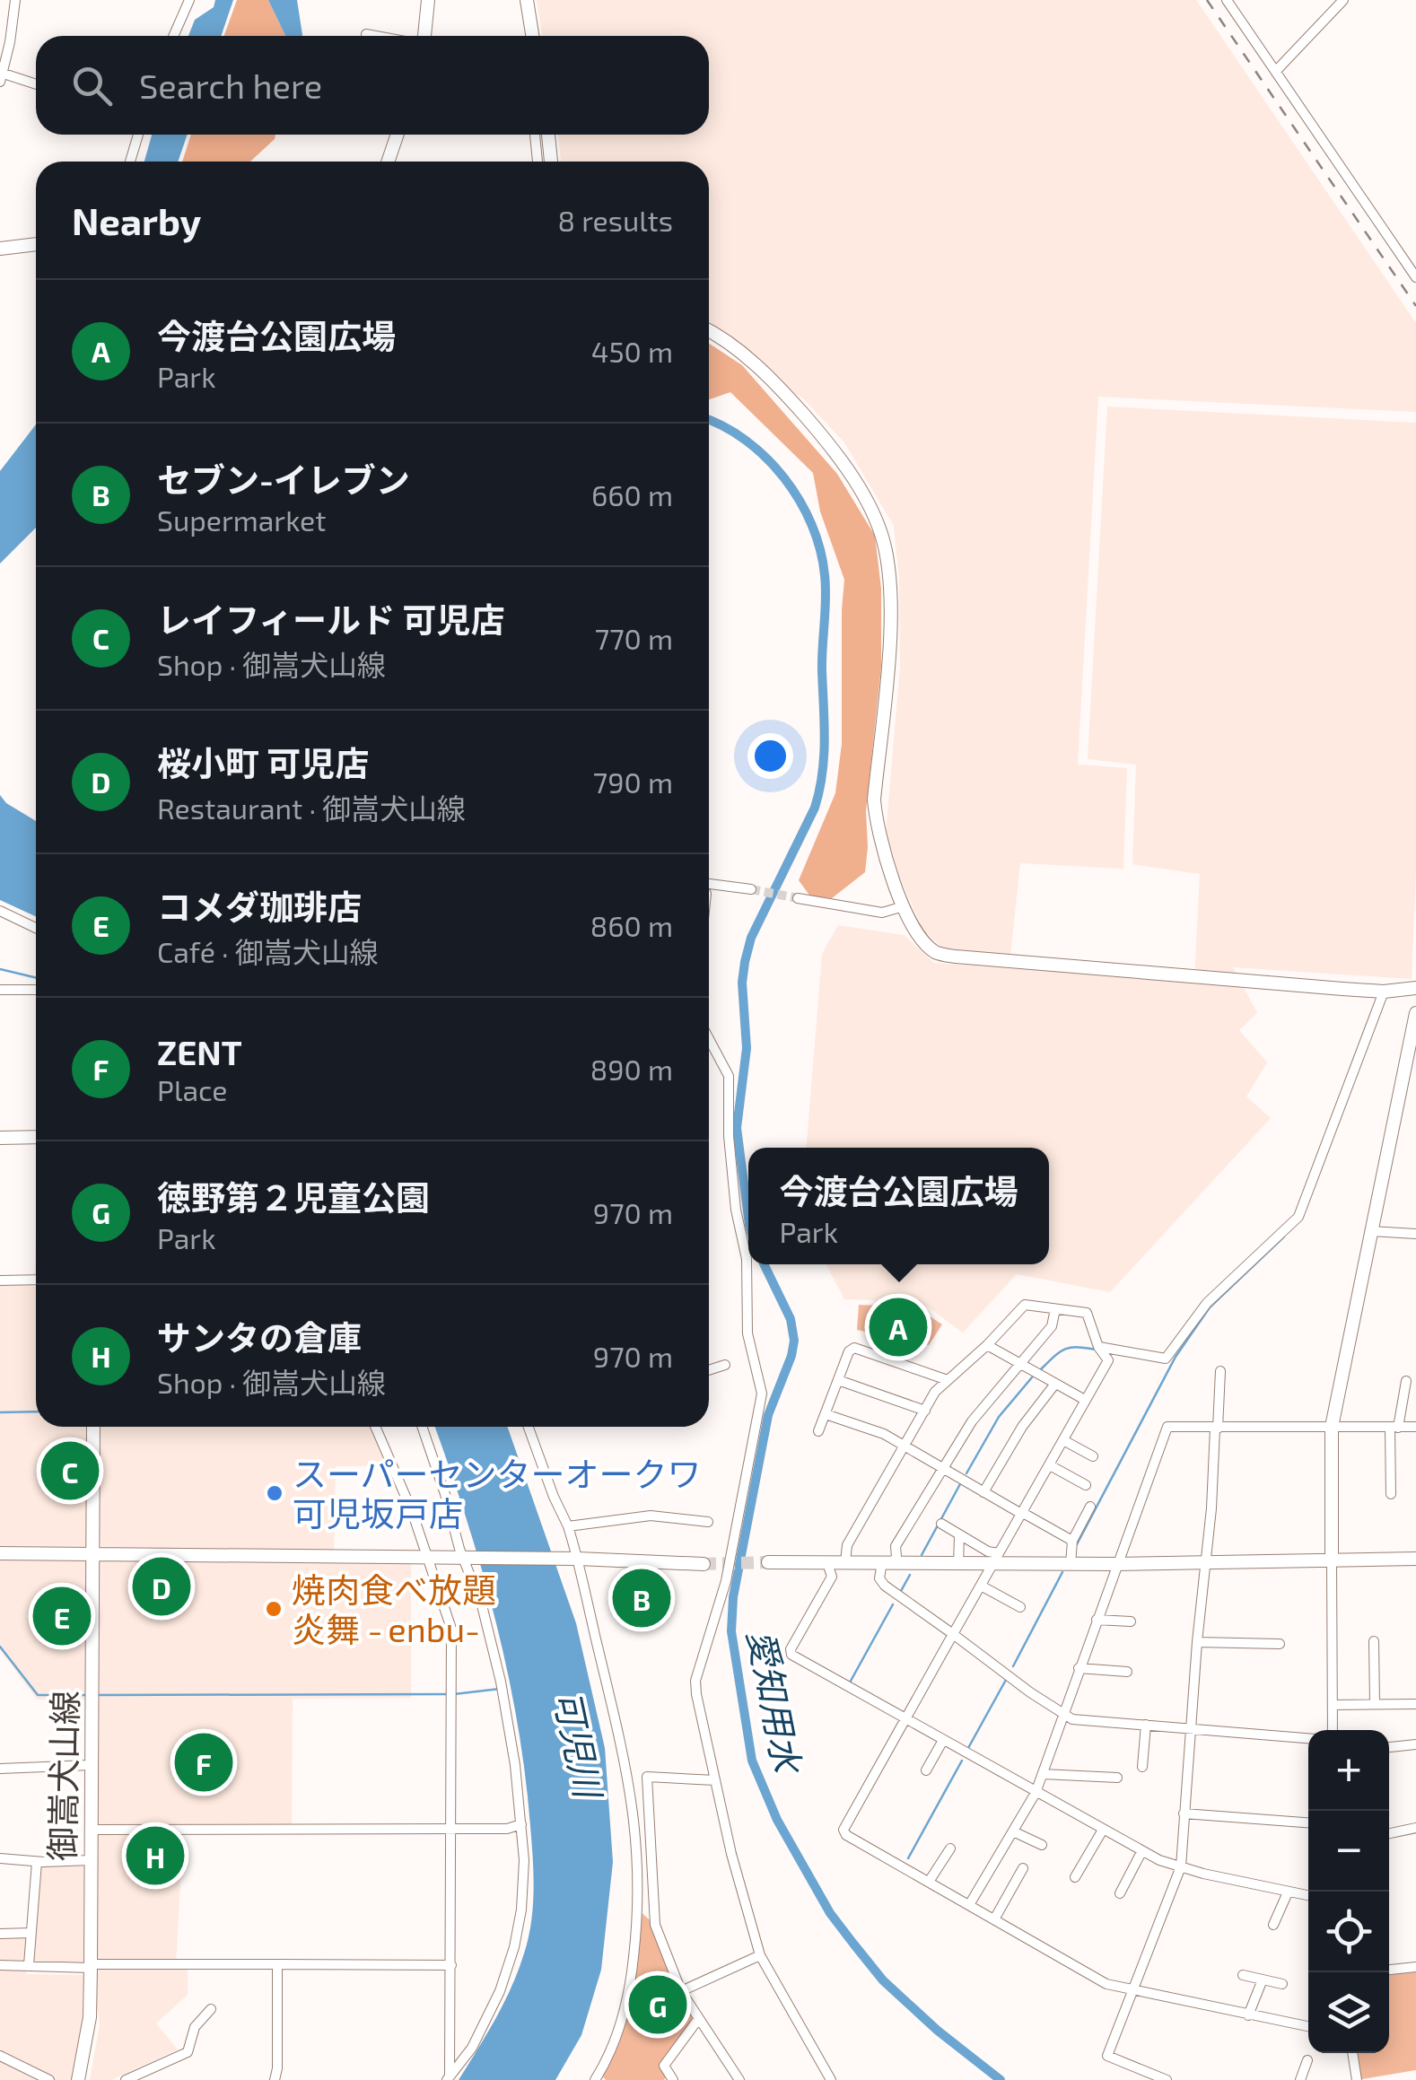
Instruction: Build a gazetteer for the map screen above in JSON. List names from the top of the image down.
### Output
{
  "streets": {
    "street": ["御嵩犬山線"]
  },
  "water": ["愛知用水", "可児川"],
  "places": ["スーパーセンターオークワ 可児坂戸店", "焼肉食べ放題 炎舞 ‐enbu‐"],
  "page": {
    "search": "Search here",
    "heading": ["Nearby", "8 results"],
    "list": [
      {
        "mark": "A",
        "name": "今渡台公園広場",
        "note": "Park",
        "value": "450 m"
      },
      {
        "mark": "B",
        "name": "セブン-イレブン",
        "note": "Supermarket",
        "value": "660 m"
      },
      {
        "mark": "C",
        "name": "レイフィールド 可児店",
        "note": "Shop · 御嵩犬山線",
        "value": "770 m"
      },
      {
        "mark": "D",
        "name": "桜小町 可児店",
        "note": "Restaurant · 御嵩犬山線",
        "value": "790 m"
      },
      {
        "mark": "E",
        "name": "コメダ珈琲店",
        "note": "Café · 御嵩犬山線",
        "value": "860 m"
      },
      {
        "mark": "F",
        "name": "ZENT",
        "note": "Place",
        "value": "890 m"
      },
      {
        "mark": "G",
        "name": "徳野第２児童公園",
        "note": "Park",
        "value": "970 m"
      },
      {
        "mark": "H",
        "name": "サンタの倉庫",
        "note": "Shop · 御嵩犬山線",
        "value": "970 m"
      }
    ],
    "popup": ["今渡台公園広場", "Park"],
    "pins": [
      "A",
      "C",
      "D",
      "B",
      "E",
      "F",
      "H",
      "G"
    ],
    "map_buttons": ["+", "−"]
  }
}
